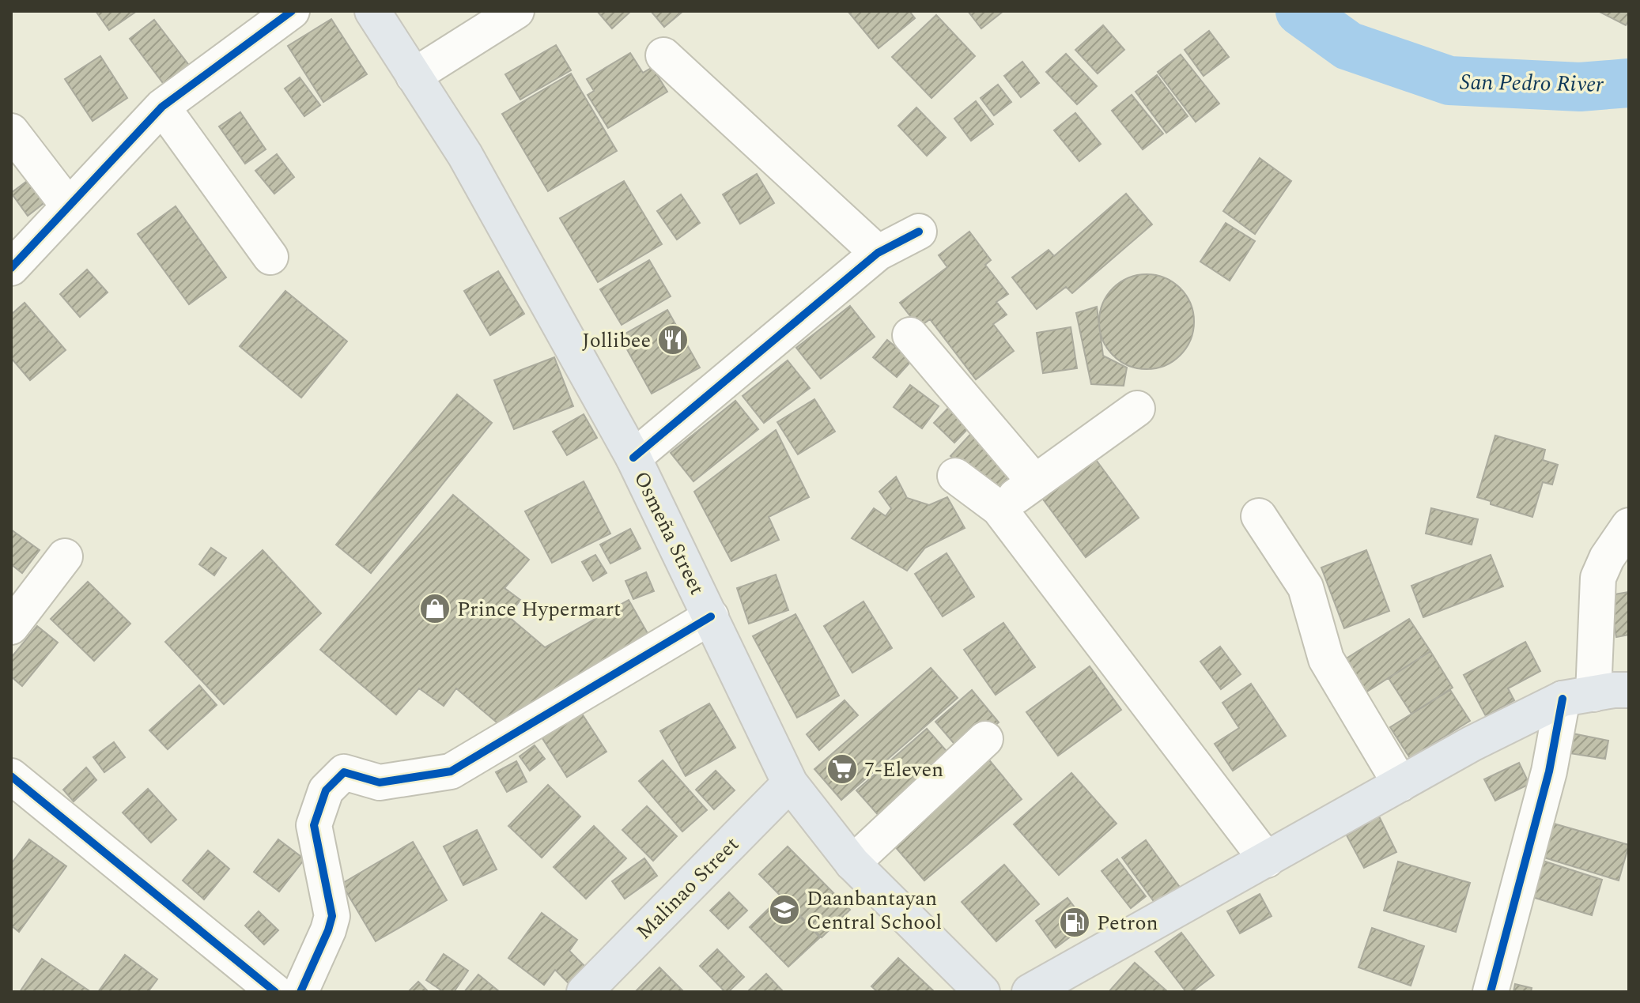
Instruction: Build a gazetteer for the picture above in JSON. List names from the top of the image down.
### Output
{
  "streets": {
    "main road": ["Osmeña Street", "Malinao Street"]
  },
  "crossings": [
    ["Osmeña Street", "Malinao Street"]
  ],
  "water": ["San Pedro River"],
  "places": {
    "restaurant": ["Jollibee"],
    "shop": ["Prince Hypermart"],
    "supermarket": ["7-Eleven"],
    "school or university": ["Daanbantayan Central School"],
    "fuel station": ["Petron"]
  }
}
